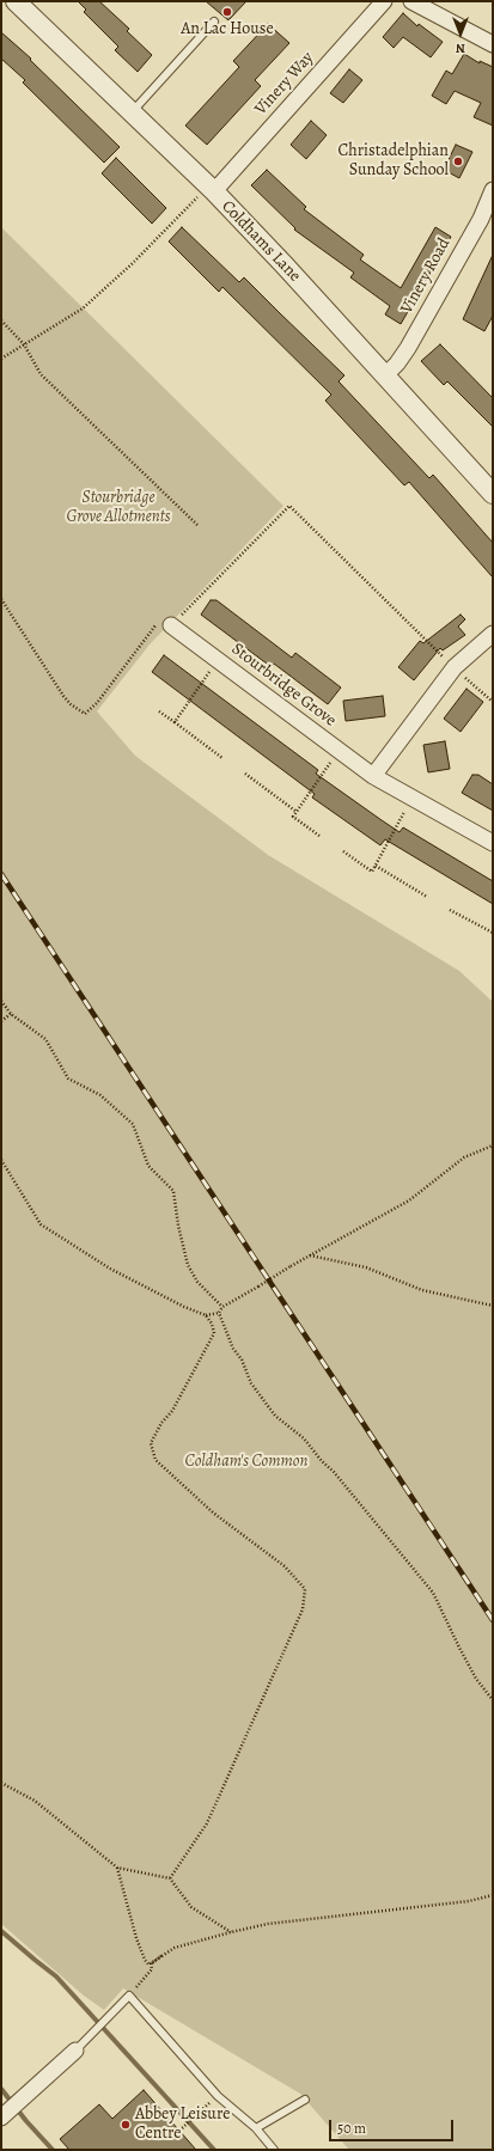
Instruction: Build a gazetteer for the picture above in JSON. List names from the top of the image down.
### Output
{
  "streets": {
    "street": [
      "Vinery Way",
      "Coldhams Lane",
      "Vinery Road",
      "Stourbridge Grove"
    ]
  },
  "crossings": [
    ["Vinery Way", "Coldhams Lane"],
    ["Coldhams Lane", "Vinery Road"]
  ],
  "parks": ["Stourbridge Grove Allotments", "Coldham's Common"],
  "places": ["An Lac House", "Christadelphian Sunday School", "Abbey Leisure Centre"],
  "scale_bar": "50 m",
  "north": "bottom"
}
